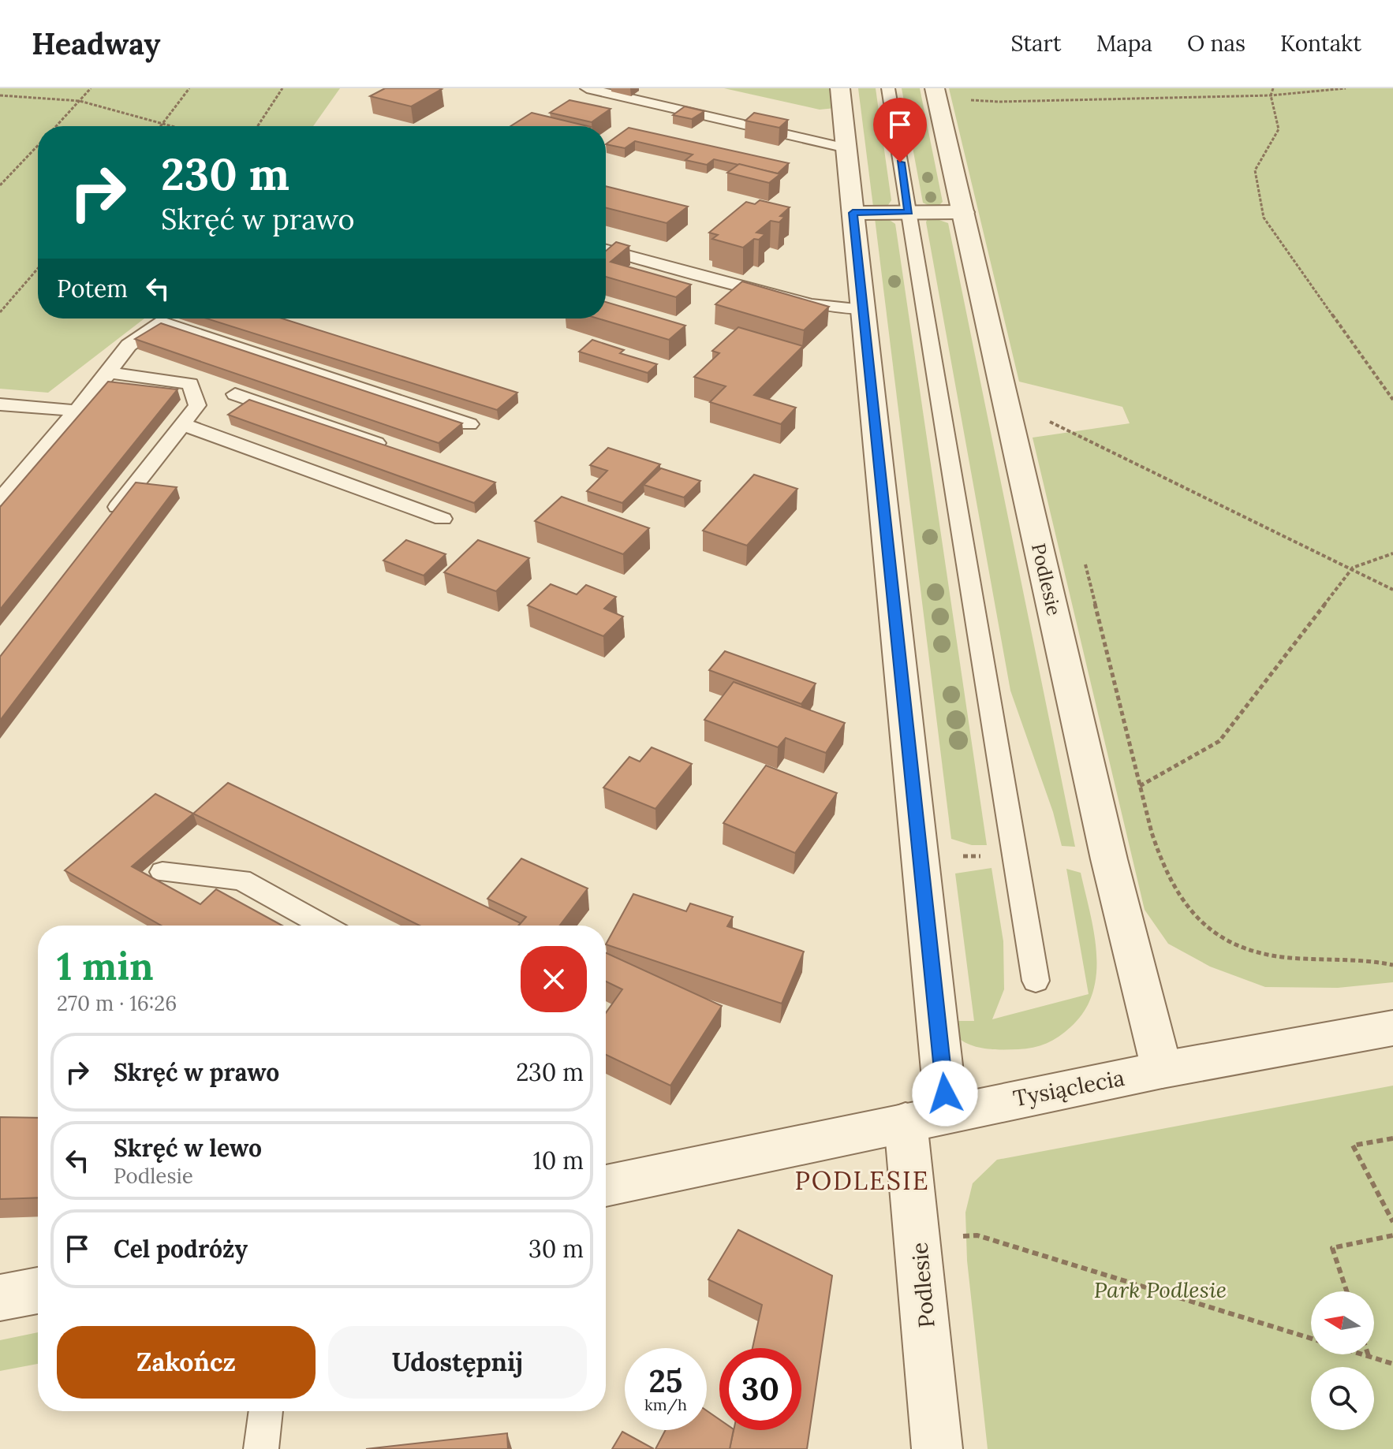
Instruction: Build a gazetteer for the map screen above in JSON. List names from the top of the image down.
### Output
{
  "streets": {
    "street": ["Podlesie", "Tysiąclecia"]
  },
  "crossings": [
    ["Podlesie", "Tysiąclecia"]
  ],
  "districts": ["PODLESIE"],
  "parks": ["Park Podlesie"],
  "north": "left",
  "page": {
    "header": "Headway",
    "nav": [
      "Start",
      "Mapa",
      "O nas",
      "Kontakt"
    ],
    "turn": ["230 m", "Skręć w prawo"],
    "then": "Potem",
    "heading": ["1 min", "270 m · 16:26"],
    "list": [
      {
        "name": "Skręć w prawo",
        "value": "230 m"
      },
      {
        "name": "Skręć w lewo",
        "note": "Podlesie",
        "value": "10 m"
      },
      {
        "name": "Cel podróży",
        "value": "30 m"
      }
    ],
    "buttons": ["Zakończ", "Udostępnij"],
    "speed": "25 km/h",
    "limit": "30"
  }
}
